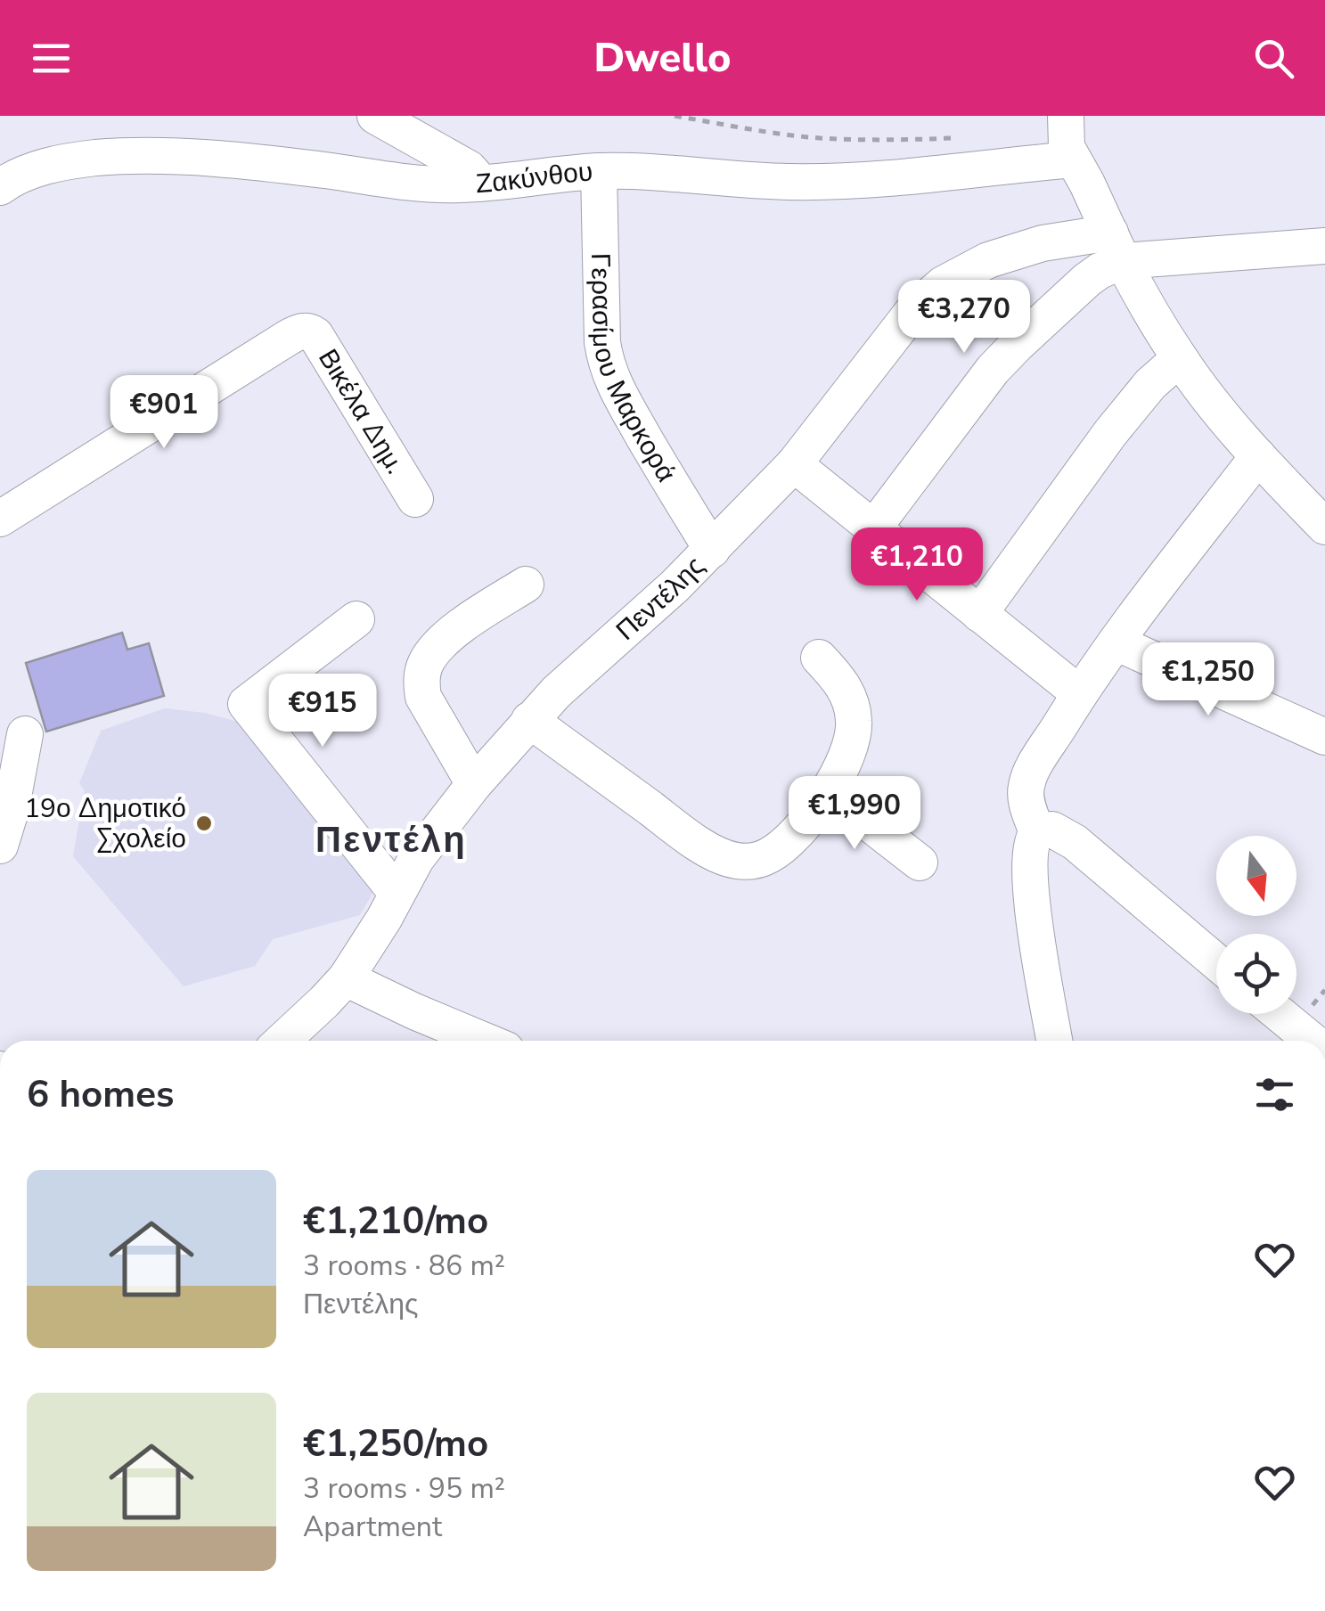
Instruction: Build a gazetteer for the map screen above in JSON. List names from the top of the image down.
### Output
{
  "streets": {
    "street": [
      "Ζακύνθου",
      "Γερασίμου Μαρκορά",
      "Βικέλα Δημ.",
      "Πεντέλης"
    ]
  },
  "crossings": [
    ["Ζακύνθου", "Γερασίμου Μαρκορά"],
    ["Γερασίμου Μαρκορά", "Πεντέλης"]
  ],
  "districts": ["Πεντέλη"],
  "places": ["19ο Δημοτικό Σχολείο"],
  "north": "bottom",
  "page": {
    "header": "Dwello",
    "price": [
      "€3,270",
      "€901",
      "€1,210",
      "€1,250",
      "€915",
      "€1,990"
    ],
    "heading": "6 homes",
    "list": [
      {
        "name": "€1,210/mo",
        "note": "3 rooms · 86 m² · Πεντέλης"
      },
      {
        "name": "€1,250/mo",
        "note": "3 rooms · 95 m² · Apartment"
      }
    ]
  }
}
